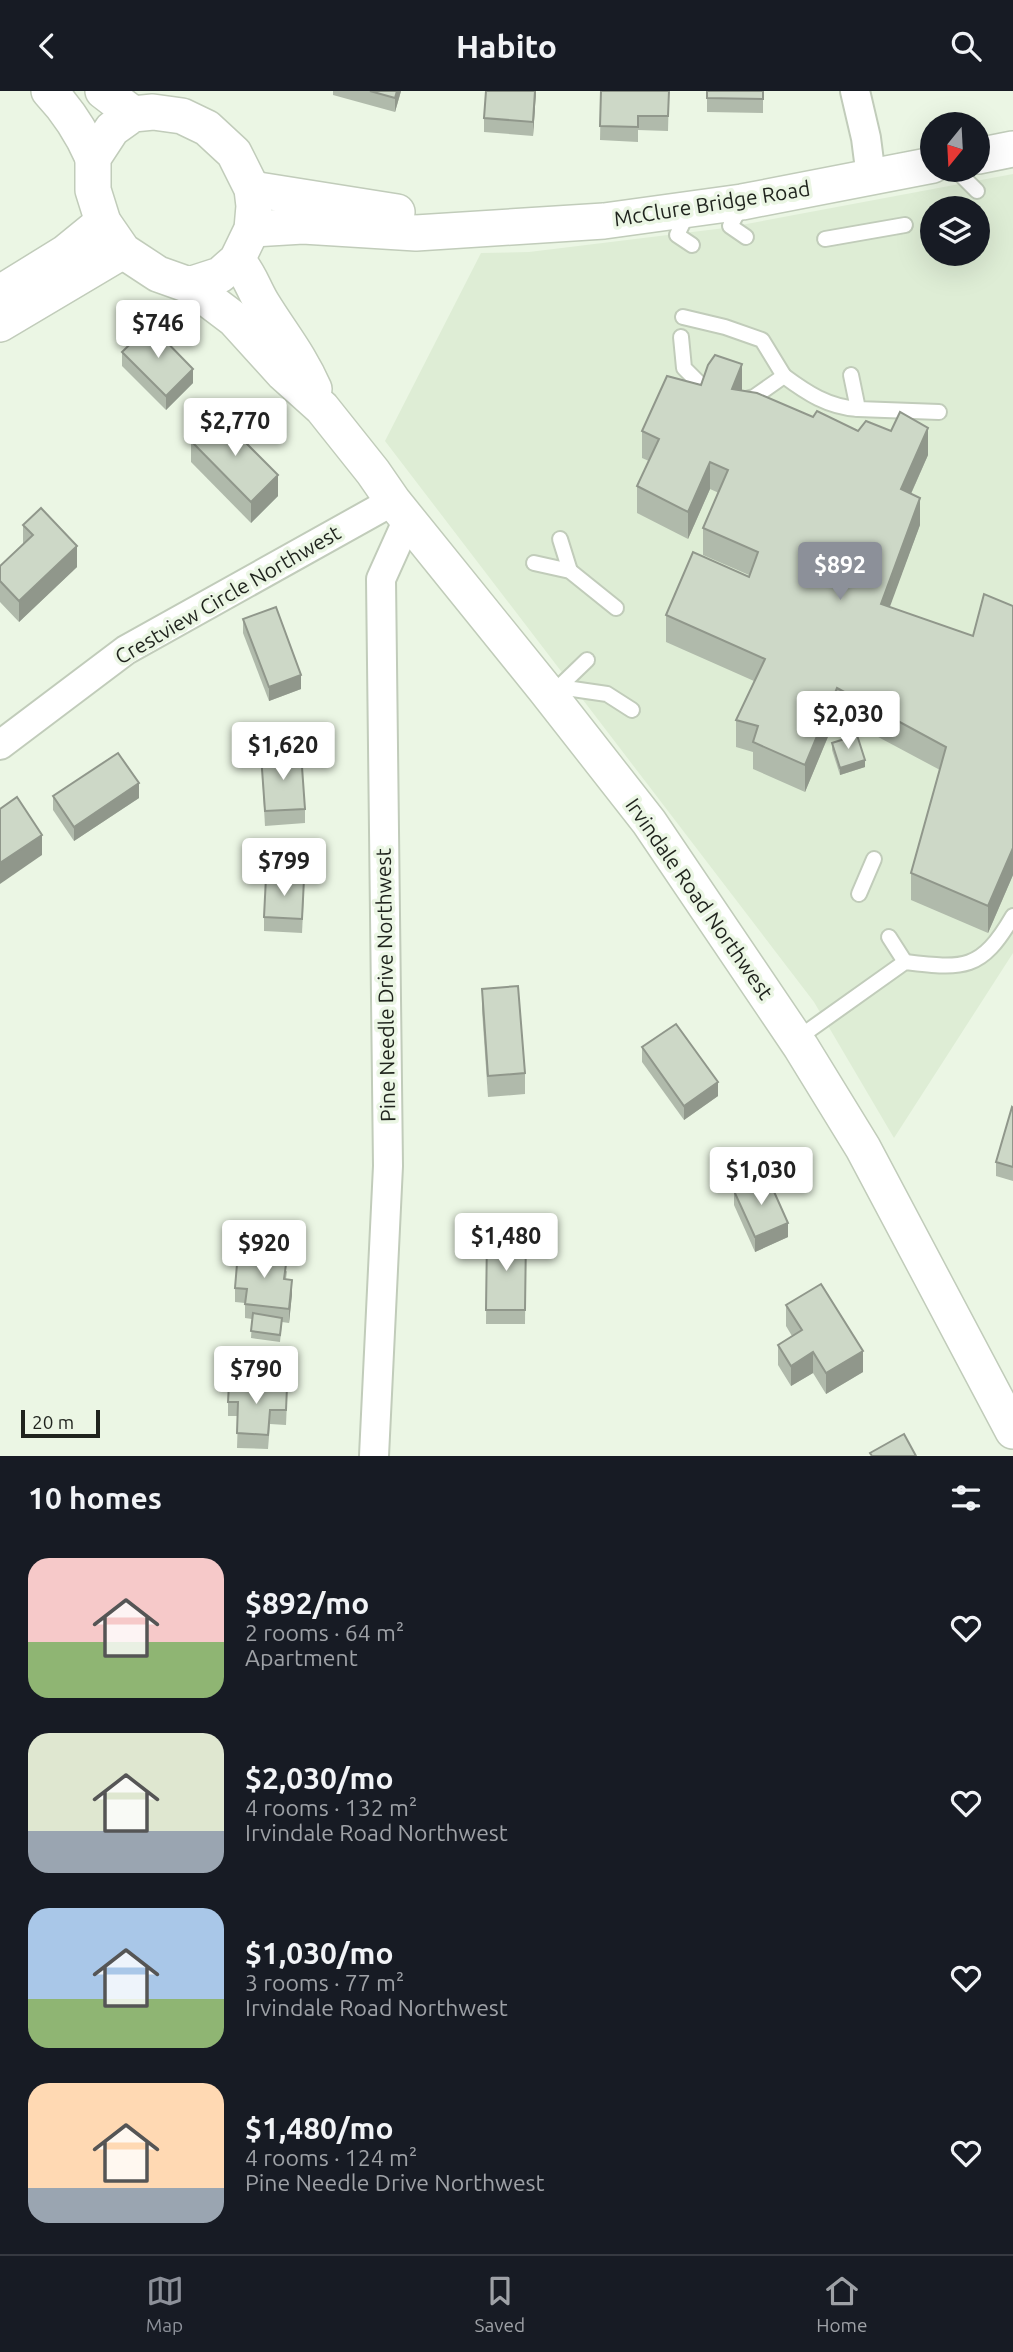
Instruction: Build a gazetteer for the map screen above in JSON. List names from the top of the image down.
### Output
{
  "streets": {
    "street": [
      "McClure Bridge Road",
      "Crestview Circle Northwest",
      "Irvindale Road Northwest",
      "Pine Needle Drive Northwest"
    ]
  },
  "crossings": [
    ["McClure Bridge Road", "Irvindale Road Northwest"],
    ["Crestview Circle Northwest", "Irvindale Road Northwest"],
    ["Crestview Circle Northwest", "Pine Needle Drive Northwest"],
    ["Irvindale Road Northwest", "Pine Needle Drive Northwest"]
  ],
  "scale_bar": "20 m",
  "north": "bottom",
  "page": {
    "header": "Habito",
    "price": [
      "$746",
      "$2,770",
      "$892",
      "$2,030",
      "$1,620",
      "$799",
      "$1,030",
      "$1,480",
      "$920",
      "$790"
    ],
    "scale": "20 m",
    "heading": "10 homes",
    "list": [
      {
        "name": "$892/mo",
        "note": "2 rooms · 64 m² · Apartment"
      },
      {
        "name": "$2,030/mo",
        "note": "4 rooms · 132 m² · Irvindale Road Northwest"
      },
      {
        "name": "$1,030/mo",
        "note": "3 rooms · 77 m² · Irvindale Road Northwest"
      },
      {
        "name": "$1,480/mo",
        "note": "4 rooms · 124 m² · Pine Needle Drive Northwest"
      }
    ],
    "tabs": ["Map", "Saved", "Home"]
  }
}
